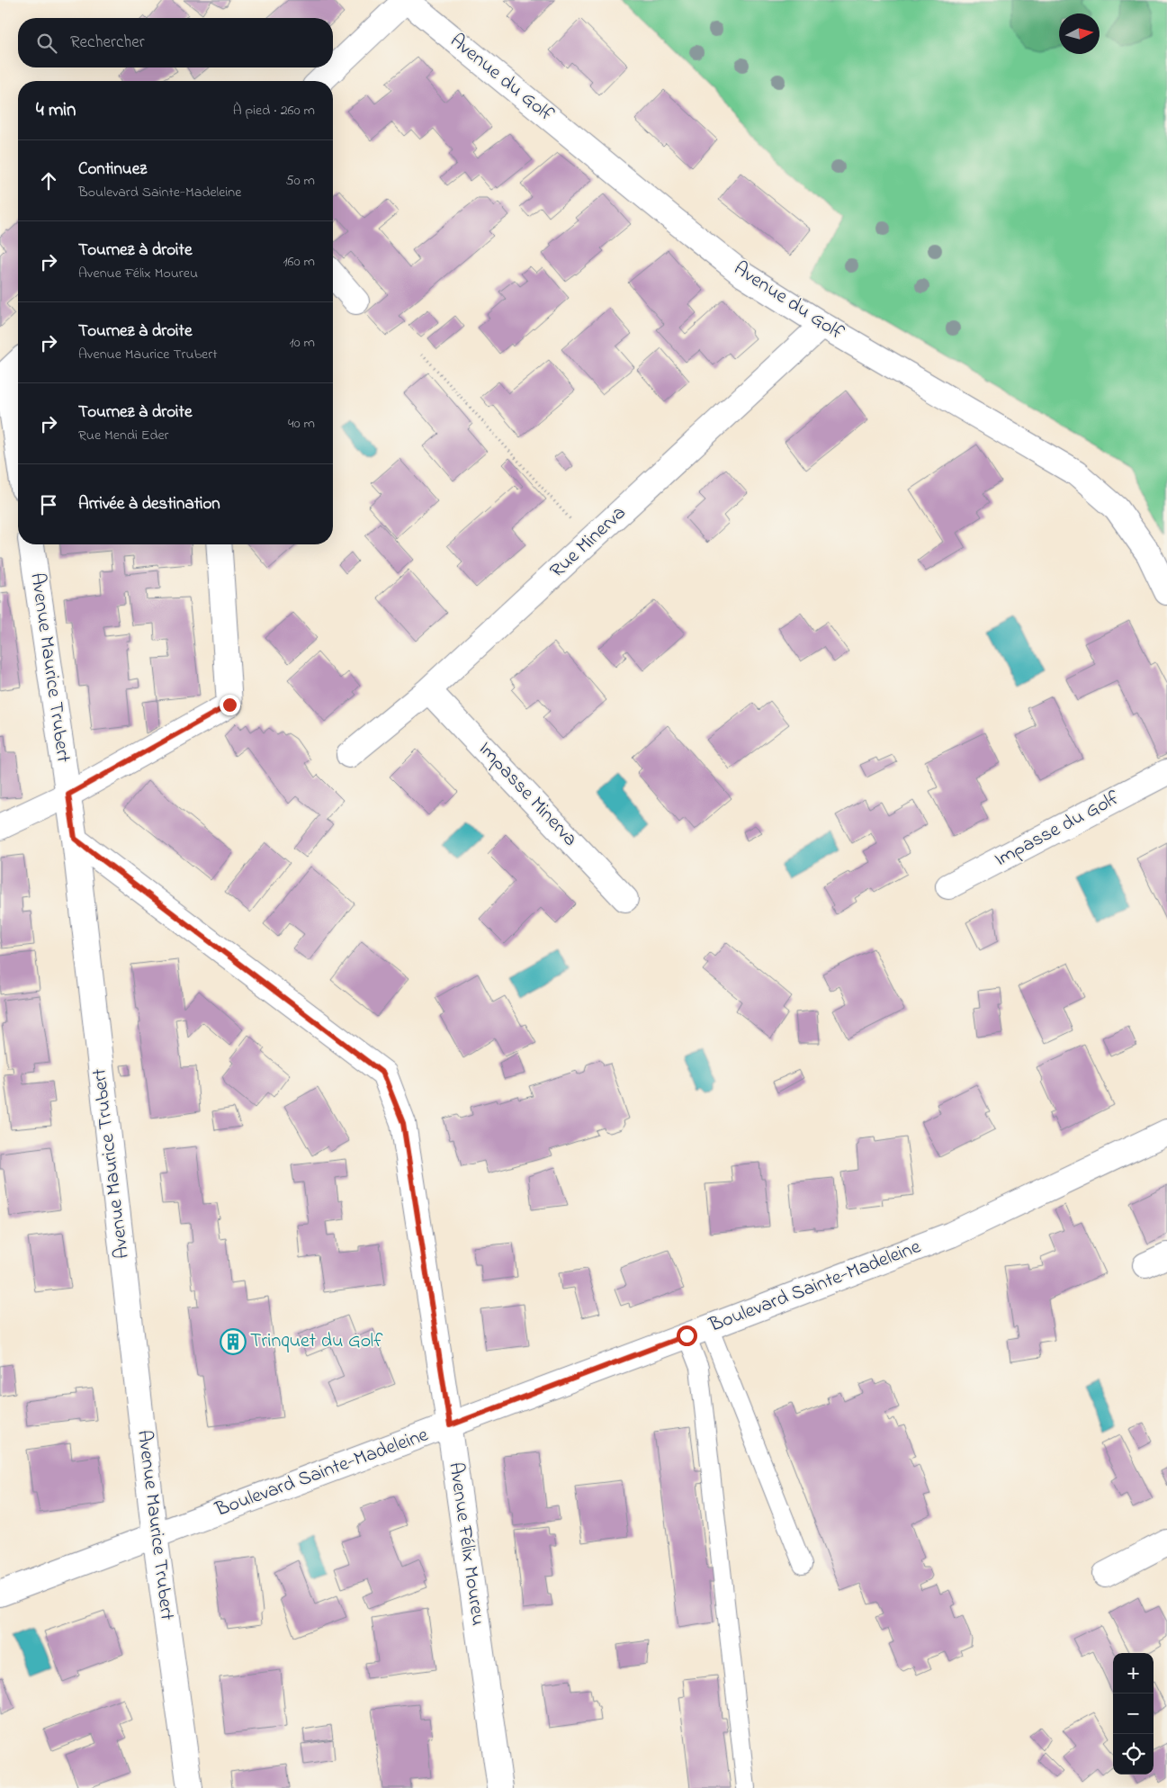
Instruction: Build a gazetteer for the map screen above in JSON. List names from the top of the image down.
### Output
{
  "streets": {
    "street": [
      "Avenue du Golf",
      "Rue Minerva",
      "Avenue Maurice Trubert",
      "Impasse Minerva",
      "Impasse du Golf",
      "Boulevard Sainte-Madeleine",
      "Avenue Félix Moureu"
    ]
  },
  "crossings": [
    ["Avenue du Golf", "Rue Minerva"],
    ["Rue Minerva", "Impasse Minerva"],
    ["Avenue Maurice Trubert", "Boulevard Sainte-Madeleine"],
    ["Avenue Maurice Trubert", "Avenue Félix Moureu"],
    ["Boulevard Sainte-Madeleine", "Avenue Félix Moureu"]
  ],
  "places": {
    "building": ["Trinquet du Golf"]
  },
  "north": "right",
  "page": {
    "search": "Rechercher",
    "heading": ["4 min", "À pied · 260 m"],
    "list": [
      ["Continuez", "Boulevard Sainte-Madeleine", "50 m"],
      ["Tournez à droite", "Avenue Félix Moureu", "160 m"],
      ["Tournez à droite", "Avenue Maurice Trubert", "10 m"],
      ["Tournez à droite", "Rue Mendi Eder", "40 m"],
      "Arrivée à destination"
    ],
    "map_buttons": ["+", "−"]
  }
}
